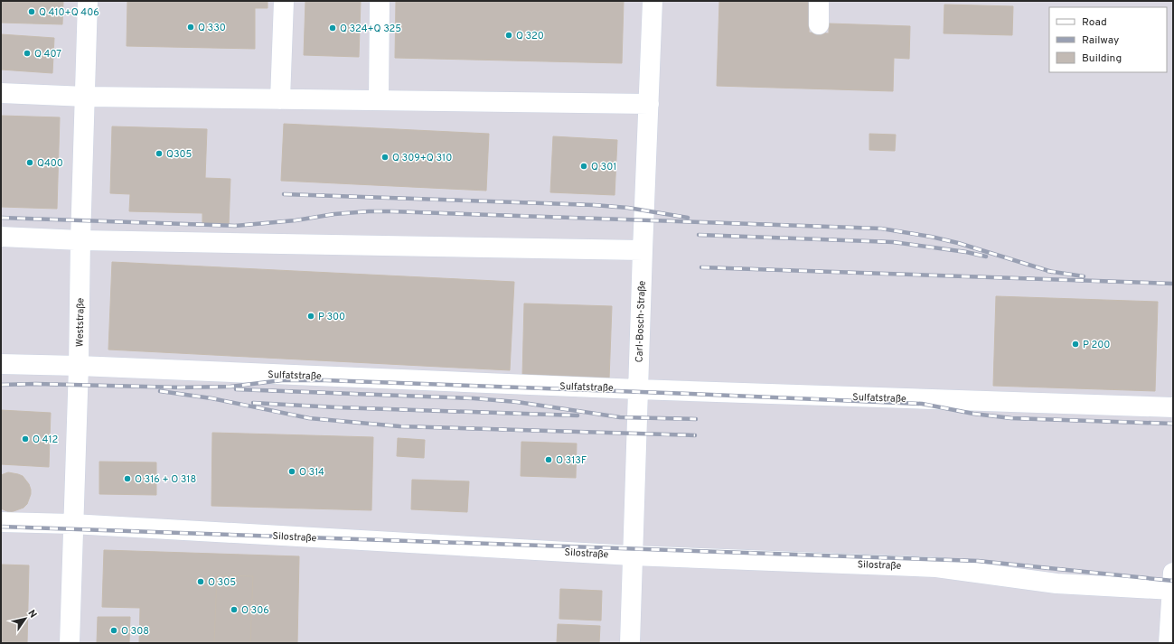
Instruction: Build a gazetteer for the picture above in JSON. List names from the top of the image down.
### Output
{
  "streets": {
    "street": [
      "Carl-Bosch-Straße",
      "Weststraße",
      "Sulfatstraße",
      "Silostraße"
    ]
  },
  "crossings": [
    ["Carl-Bosch-Straße", "Sulfatstraße"],
    ["Carl-Bosch-Straße", "Silostraße"],
    ["Weststraße", "Sulfatstraße"],
    ["Weststraße", "Silostraße"]
  ],
  "places": [
    "Q 410+Q 406",
    "Q 330",
    "Q 324+Q 325",
    "Q 320",
    "Q 407",
    "Q305",
    "Q 309+Q 310",
    "Q400",
    "Q 301",
    "P 300",
    "P 200",
    "O 412",
    "O 313F",
    "O 314",
    "O 316 + O 318",
    "O 305",
    "O 306",
    "O 308"
  ],
  "legend": ["Road", "Railway", "Building"],
  "north": "top right"
}
